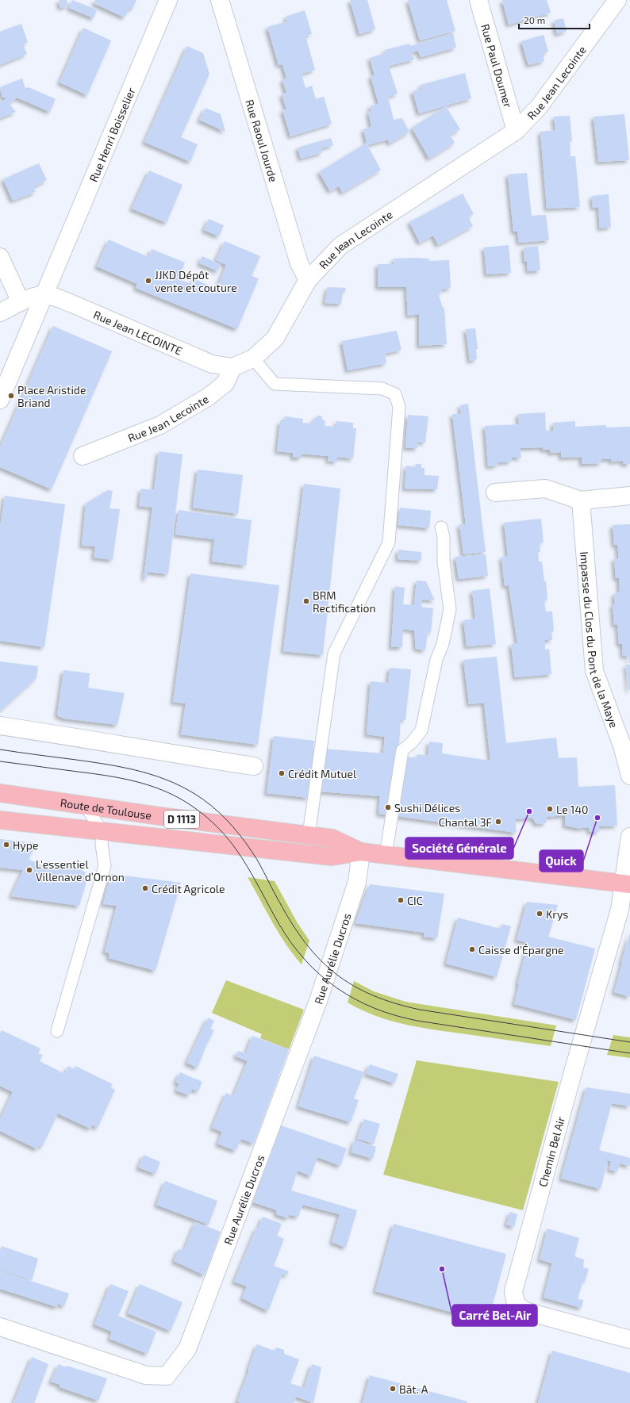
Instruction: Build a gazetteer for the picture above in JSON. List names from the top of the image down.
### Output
{
  "streets": {
    "main road": ["Route de Toulouse", "D 1113"],
    "street": [
      "Rue Paul Doumer",
      "Rue Jean Lecointe",
      "Rue Henri Boisselier",
      "Rue Raoul Jourde",
      "Rue Jean LECOINTE",
      "Impasse du Clos du Pont de la Maye",
      "Rue Aurélie Ducros",
      "Chemin Bel Air"
    ]
  },
  "crossings": [
    ["Rue Paul Doumer", "Rue Jean Lecointe"],
    ["Rue Jean Lecointe", "Rue Raoul Jourde"],
    ["Rue Jean Lecointe", "Rue Jean LECOINTE"],
    ["Rue Henri Boisselier", "Rue Jean LECOINTE"],
    ["Route de Toulouse", "Rue Aurélie Ducros"],
    ["Route de Toulouse", "Chemin Bel Air"]
  ],
  "places": [
    "JJKD Dépôt vente et couture",
    "Place Aristide Briand",
    "BRM Rectification",
    "Crédit Mutuel",
    "Sushi Délices",
    "Le 140",
    "Société Générale",
    "Quick",
    "Chantal 3F",
    "Hype",
    "L'essentiel Villenave d’Ornon",
    "Crédit Agricole",
    "CIC",
    "Krys",
    "Caisse d'Épargne",
    "Carré Bel-Air",
    "Bât. A"
  ],
  "scale_bar": "20 m"
}
